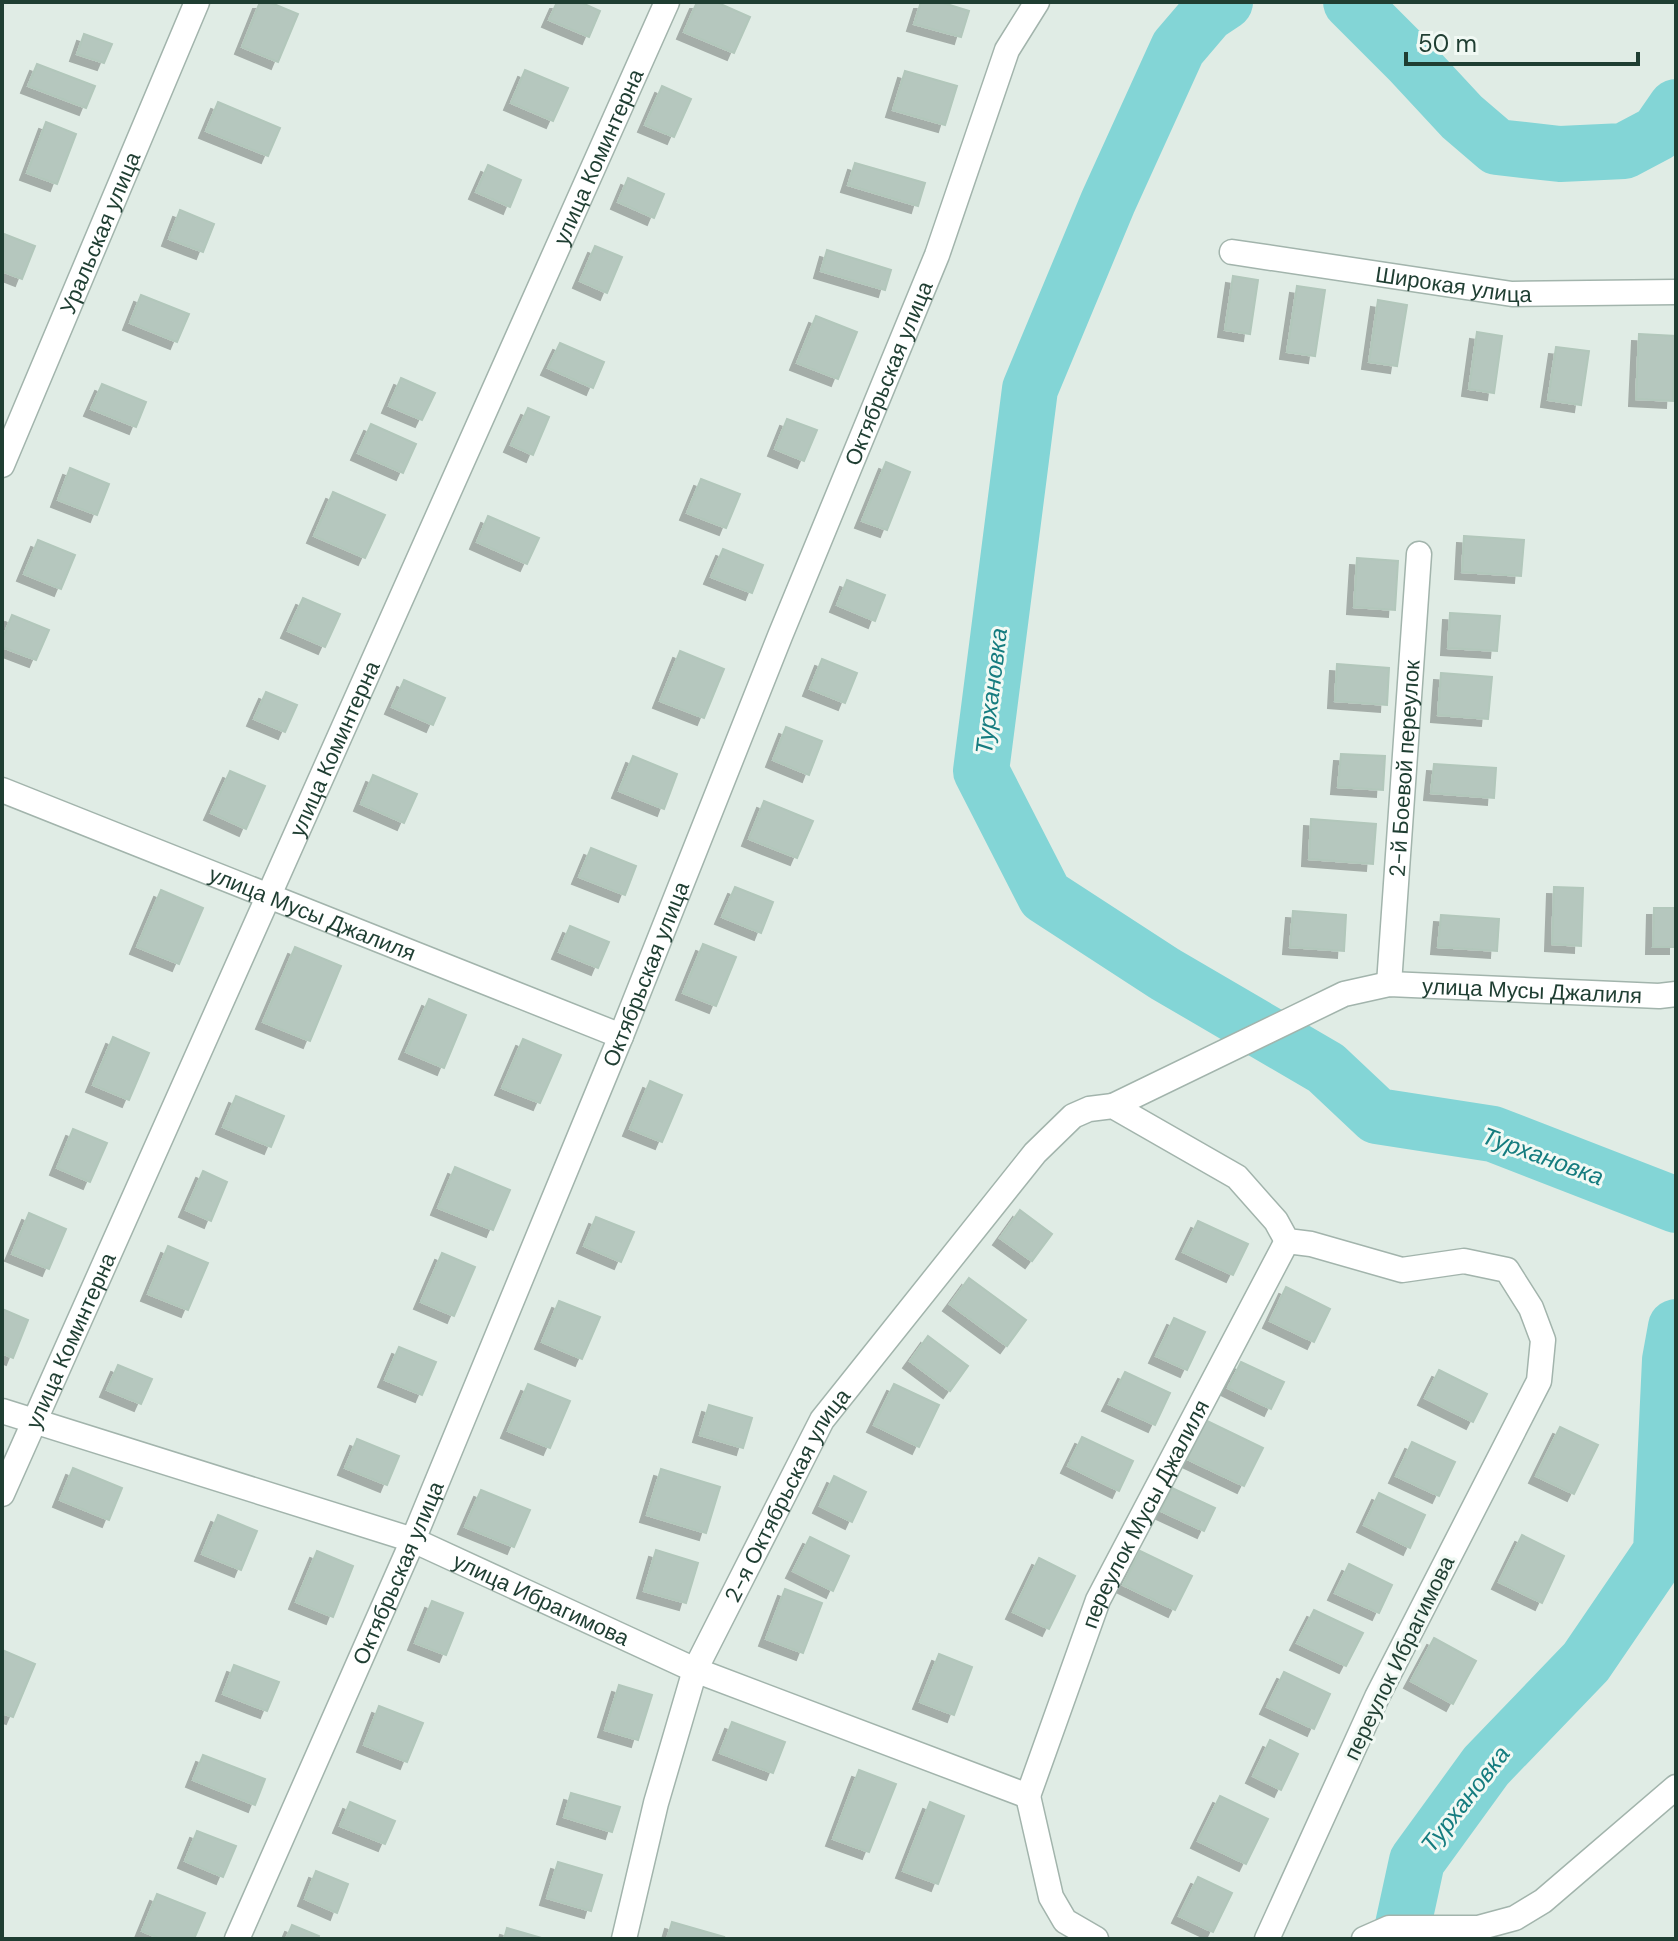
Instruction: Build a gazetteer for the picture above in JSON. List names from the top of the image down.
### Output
{
  "streets": {
    "street": [
      "улица Коминтерна",
      "Уральская улица",
      "Широкая улица",
      "Октябрьская улица",
      "2-й Боевой переулок",
      "улица Мусы Джалиля",
      "2-я Октябрьская улица",
      "переулок Мусы Джалиля",
      "улица Ибрагимова",
      "переулок Ибрагимова"
    ]
  },
  "crossings": [
    ["улица Коминтерна", "улица Мусы Джалиля"],
    ["улица Коминтерна", "улица Ибрагимова"],
    ["Октябрьская улица", "улица Мусы Джалиля"],
    ["Октябрьская улица", "улица Ибрагимова"],
    ["2-й Боевой переулок", "улица Мусы Джалиля"],
    ["улица Мусы Джалиля", "2-я Октябрьская улица"],
    ["2-я Октябрьская улица", "улица Ибрагимова"],
    ["переулок Мусы Джалиля", "улица Ибрагимова"],
    ["переулок Мусы Джалиля", "переулок Ибрагимова"]
  ],
  "water": ["Турхановка"],
  "scale_bar": "50 m"
}
